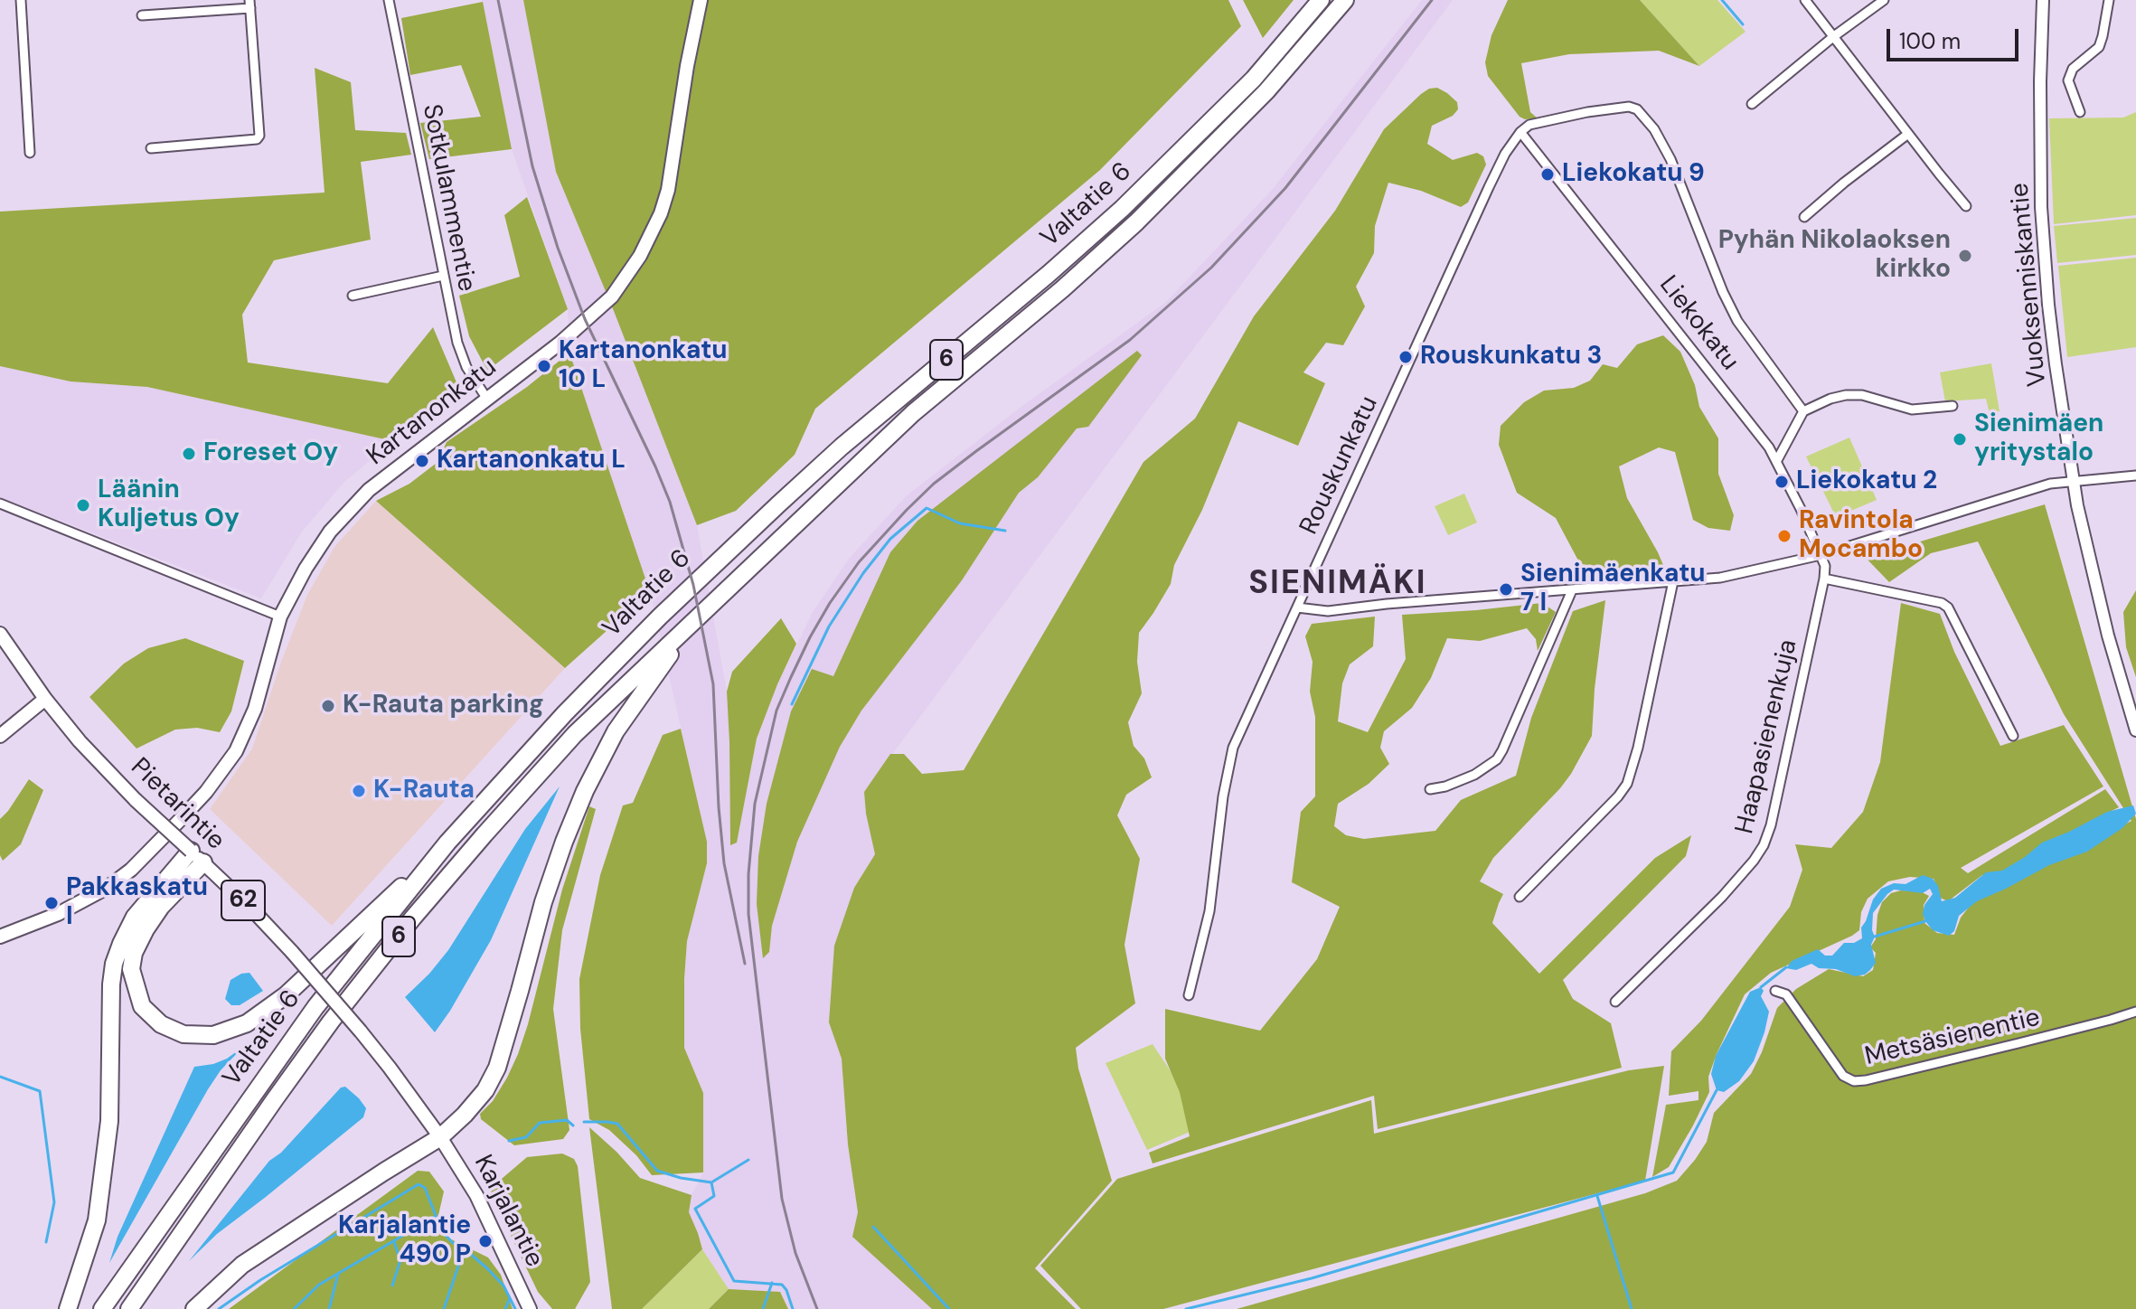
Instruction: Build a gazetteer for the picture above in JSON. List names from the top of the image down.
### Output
{
  "streets": {
    "highway": ["Valtatie 6", "6"],
    "main road": [
      "Kartanonkatu",
      "Pietarintie",
      "62",
      "Karjalantie"
    ],
    "street": [
      "Sotkulammentie",
      "Vuoksenniskantie",
      "Liekokatu",
      "Rouskunkatu",
      "Haapasienenkuja",
      "Metsäsienentie"
    ]
  },
  "crossings": [
    ["Sotkulammentie", "Kartanonkatu"],
    ["Liekokatu", "Rouskunkatu"],
    ["Liekokatu", "Haapasienenkuja"],
    ["Pietarintie", "Karjalantie"]
  ],
  "districts": ["SIENIMÄKI"],
  "places": [
    "Liekokatu 9",
    "Pyhän Nikolaoksen kirkko",
    "Rouskunkatu 3",
    "Kartanonkatu 10 L",
    "Sienimäen yritystalo",
    "Foreset Oy",
    "Kartanonkatu L",
    "Liekokatu 2",
    "Läänin Kuljetus Oy",
    "Ravintola Mocambo",
    "Sienimäenkatu 7 I",
    "K-Rauta parking",
    "K-Rauta",
    "Pakkaskatu I",
    "Karjalantie 490 P"
  ],
  "scale_bar": "100 m"
}
